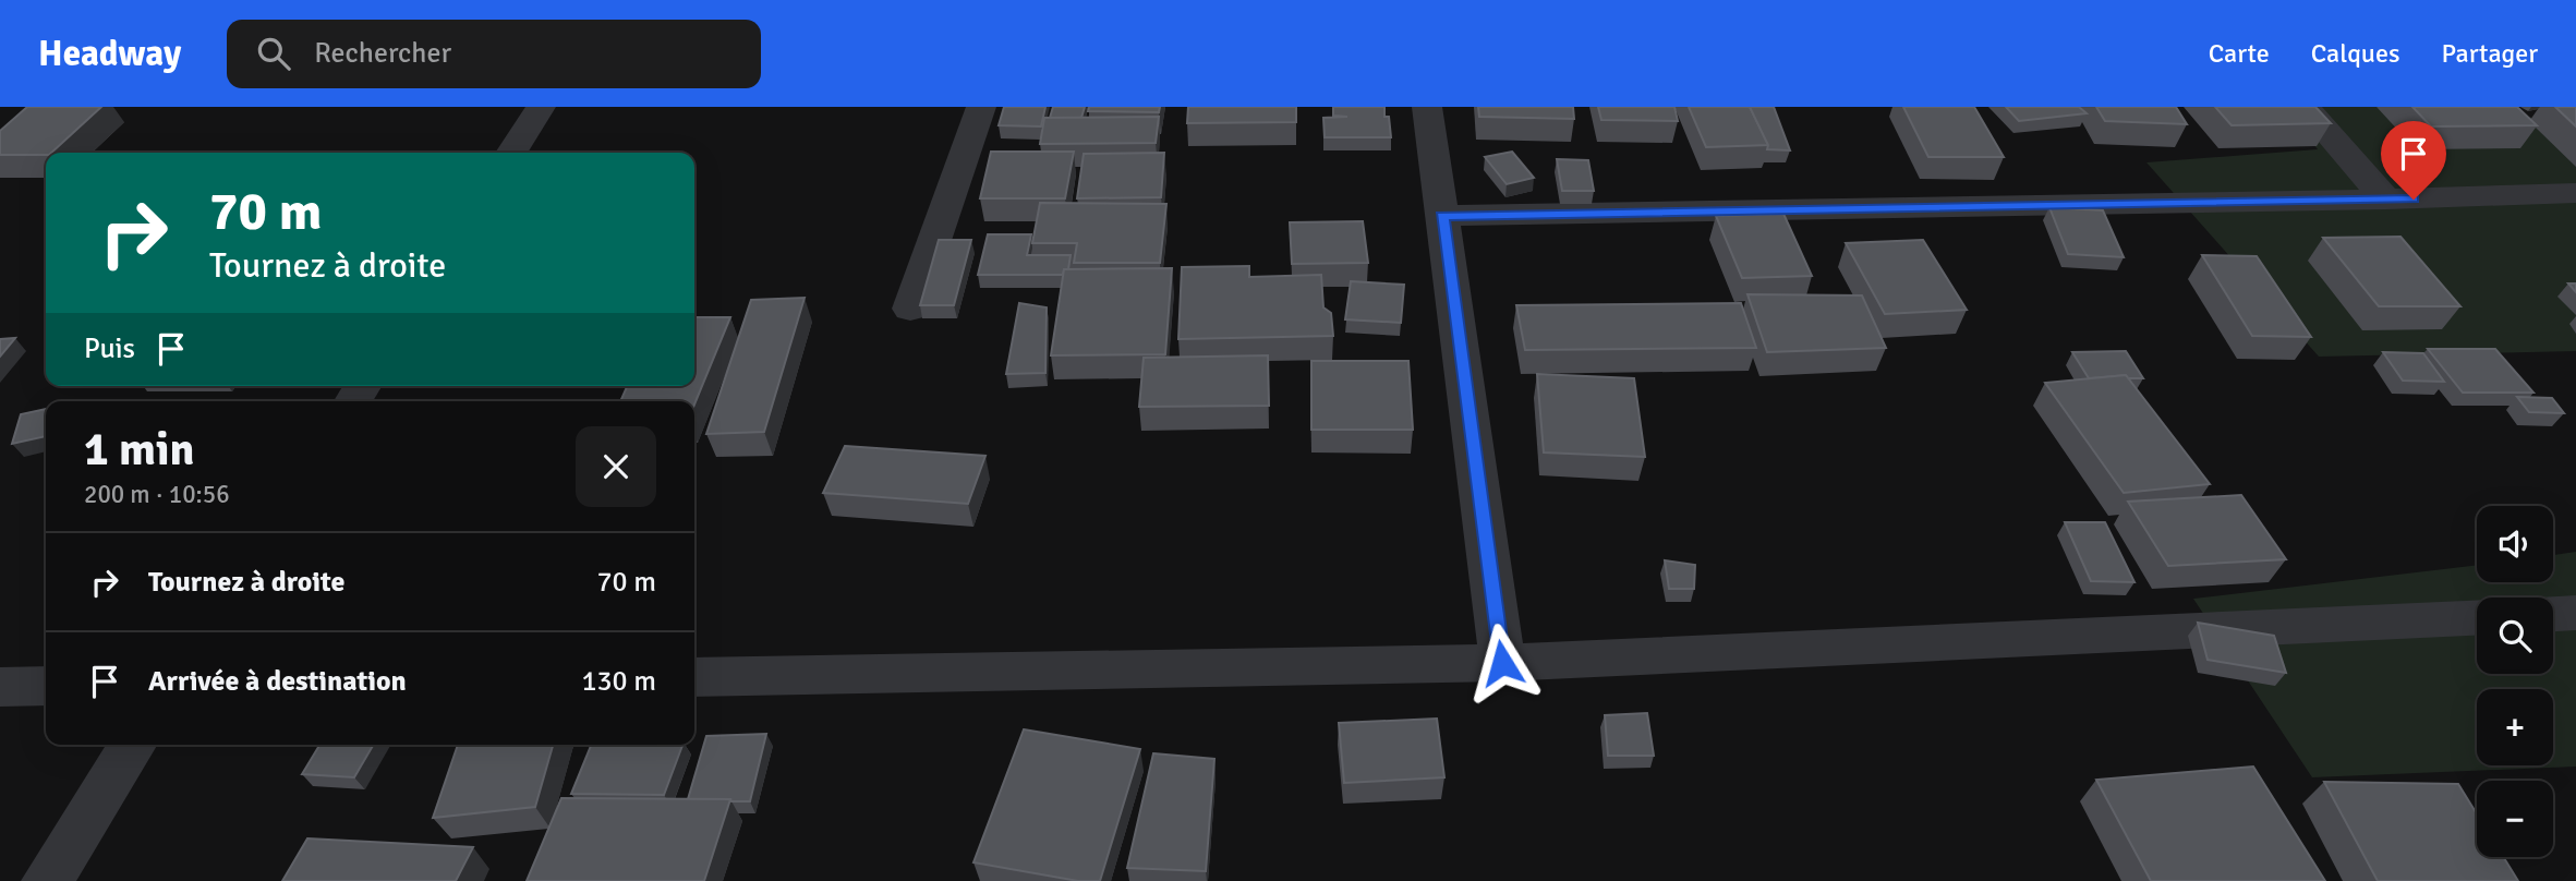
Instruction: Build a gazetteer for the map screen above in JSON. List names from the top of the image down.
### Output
{
  "page": {
    "header": "Headway",
    "search": "Rechercher",
    "nav": ["Carte", "Calques", "Partager"],
    "turn": ["70 m", "Tournez à droite"],
    "then": "Puis",
    "heading": ["1 min", "200 m · 10:56"],
    "map_buttons": ["+", "−"],
    "list": [
      {
        "name": "Tournez à droite",
        "value": "70 m"
      },
      {
        "name": "Arrivée à destination",
        "value": "130 m"
      }
    ]
  }
}
